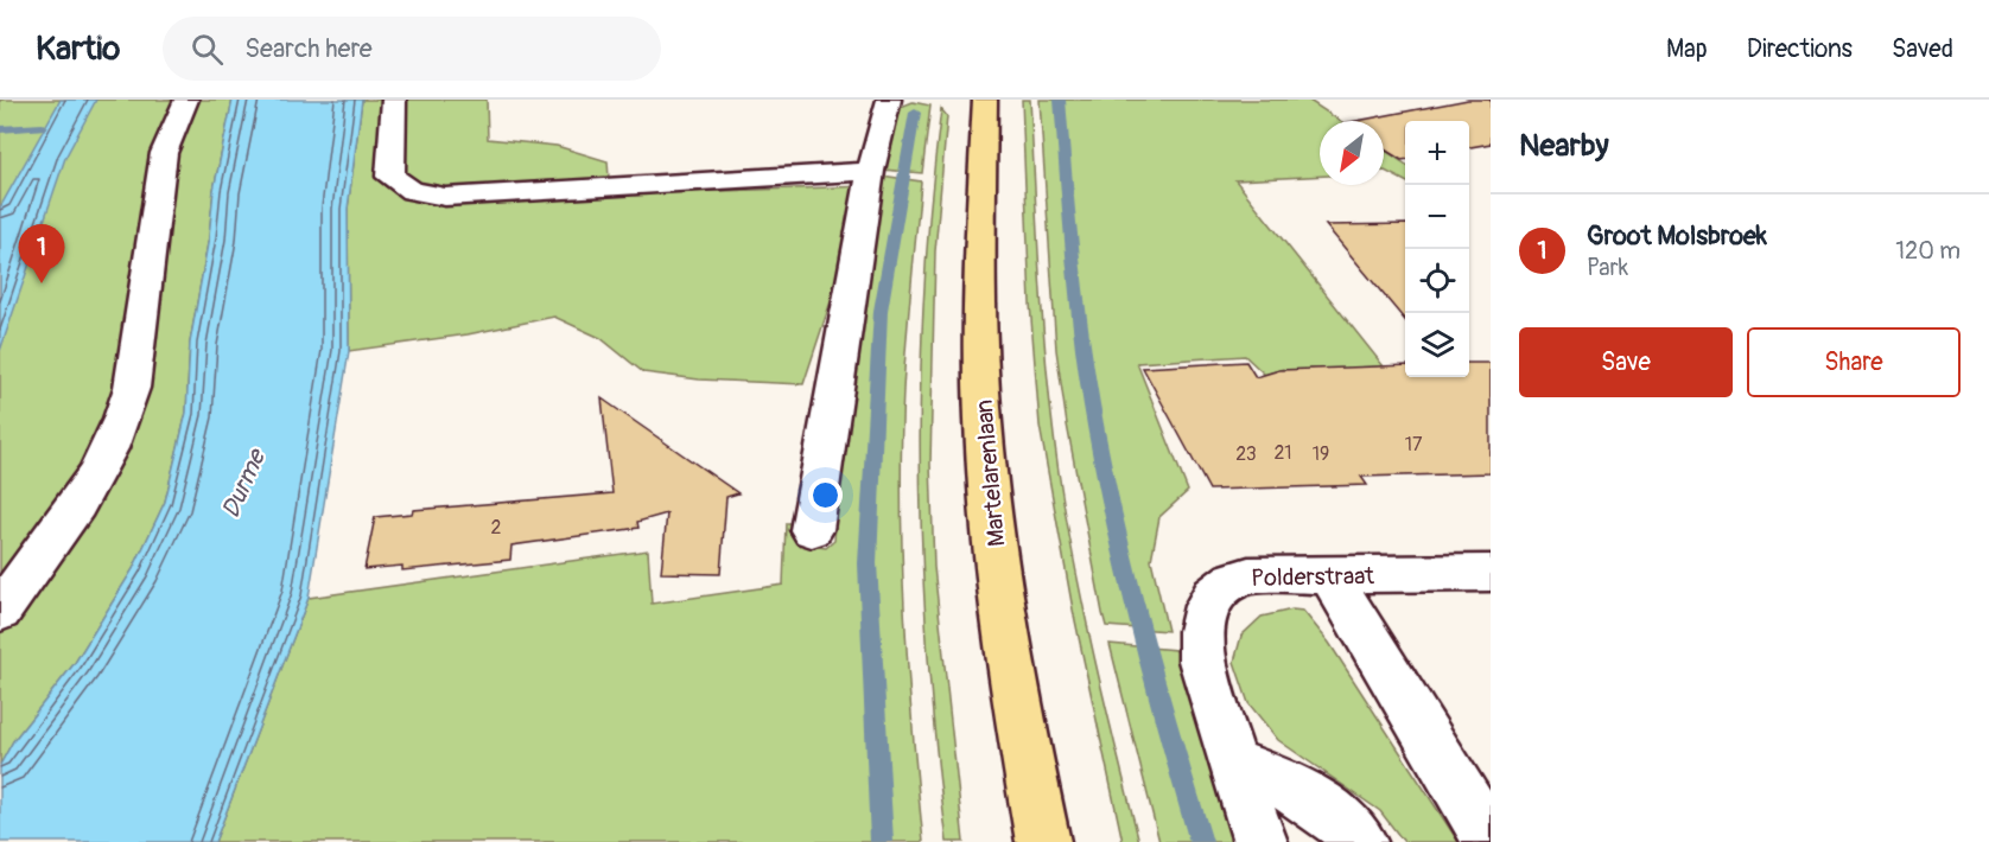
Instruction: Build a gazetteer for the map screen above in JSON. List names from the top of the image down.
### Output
{
  "streets": {
    "main road": ["Martelarenlaan"],
    "street": ["Polderstraat"]
  },
  "water": ["Durme"],
  "house_numbers": [
    "17",
    "21",
    "23",
    "19",
    "2"
  ],
  "north": "bottom left",
  "page": {
    "header": "Kartio",
    "search": "Search here",
    "nav": ["Map", "Directions", "Saved"],
    "heading": "Nearby",
    "map_buttons": ["+", "−"],
    "list": [
      {
        "mark": "1",
        "name": "Groot Molsbroek",
        "note": "Park",
        "value": "120 m"
      }
    ],
    "pins": "1",
    "buttons": ["Save", "Share"]
  }
}
